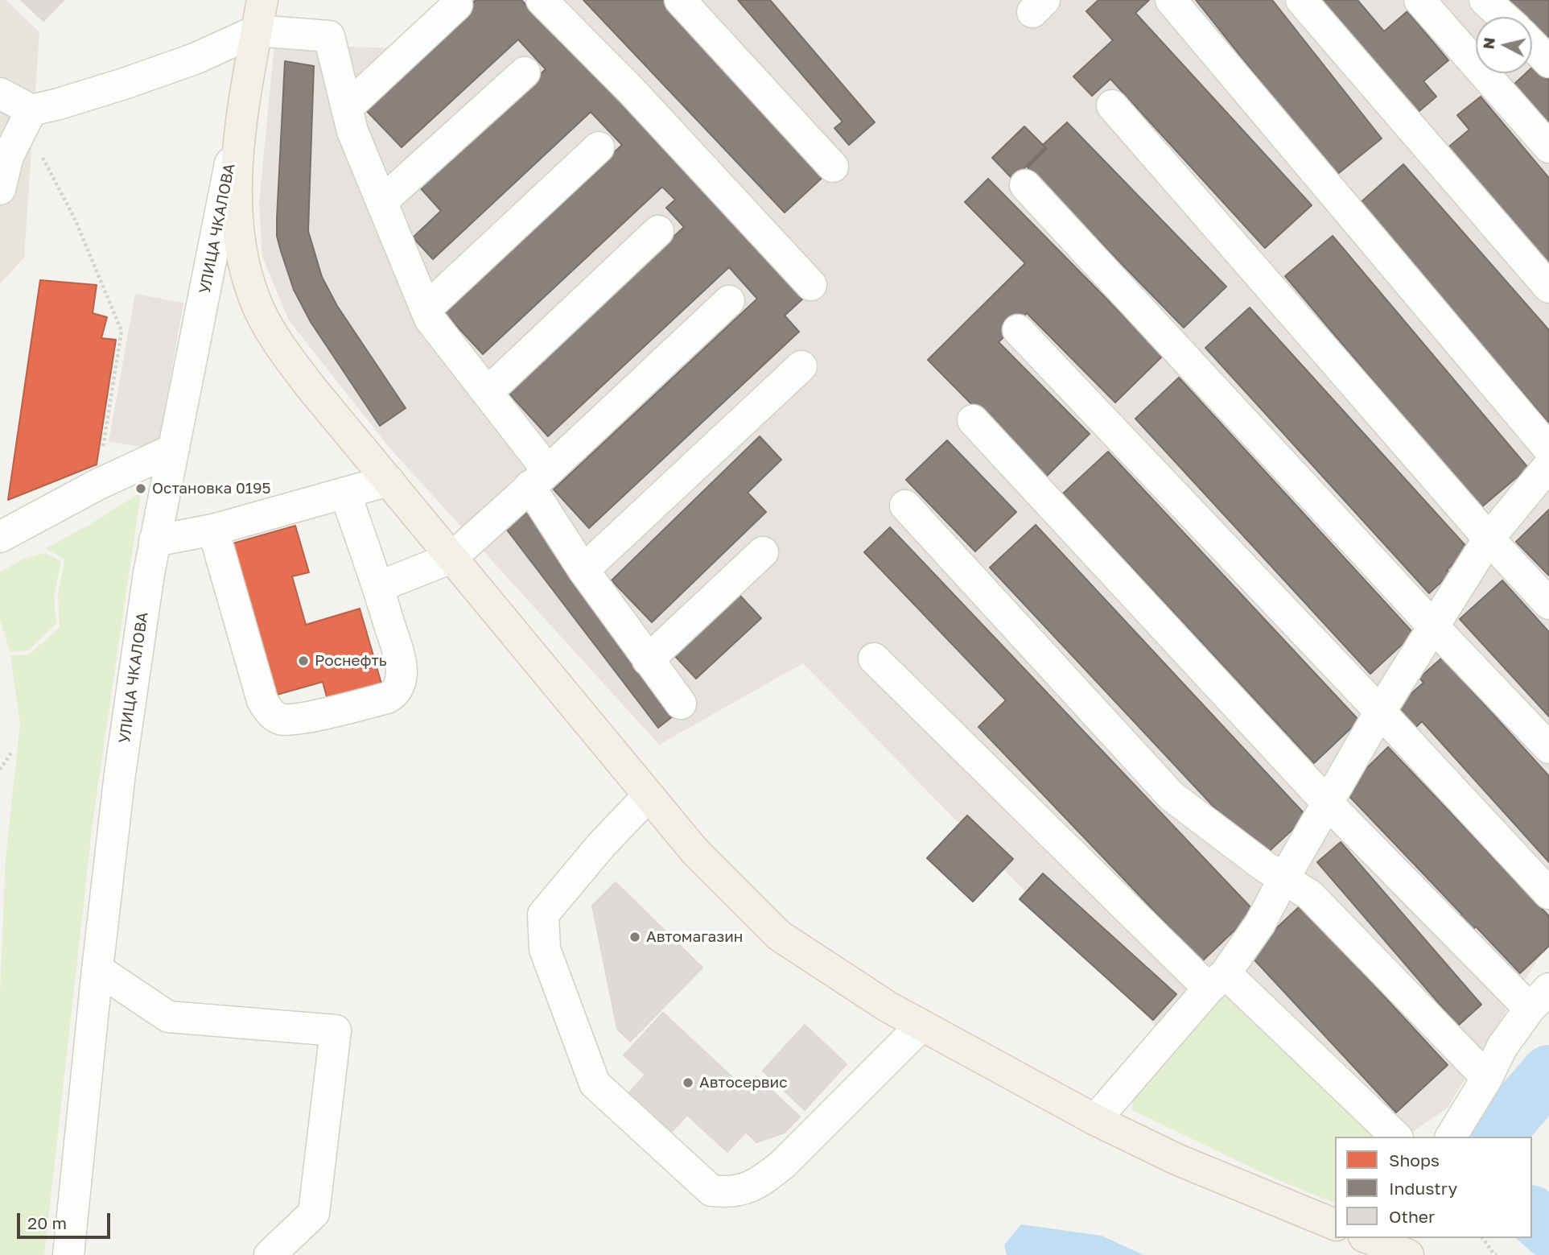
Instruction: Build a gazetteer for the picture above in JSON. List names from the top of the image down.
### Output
{
  "streets": {
    "street": ["УЛИЦА ЧКАЛОВА"]
  },
  "places": [
    "Остановка 0195",
    "Роснефть",
    "Автомагазин",
    "Автосервис"
  ],
  "legend": ["Shops", "Industry", "Other"],
  "scale_bar": "20 m",
  "north": "left"
}
